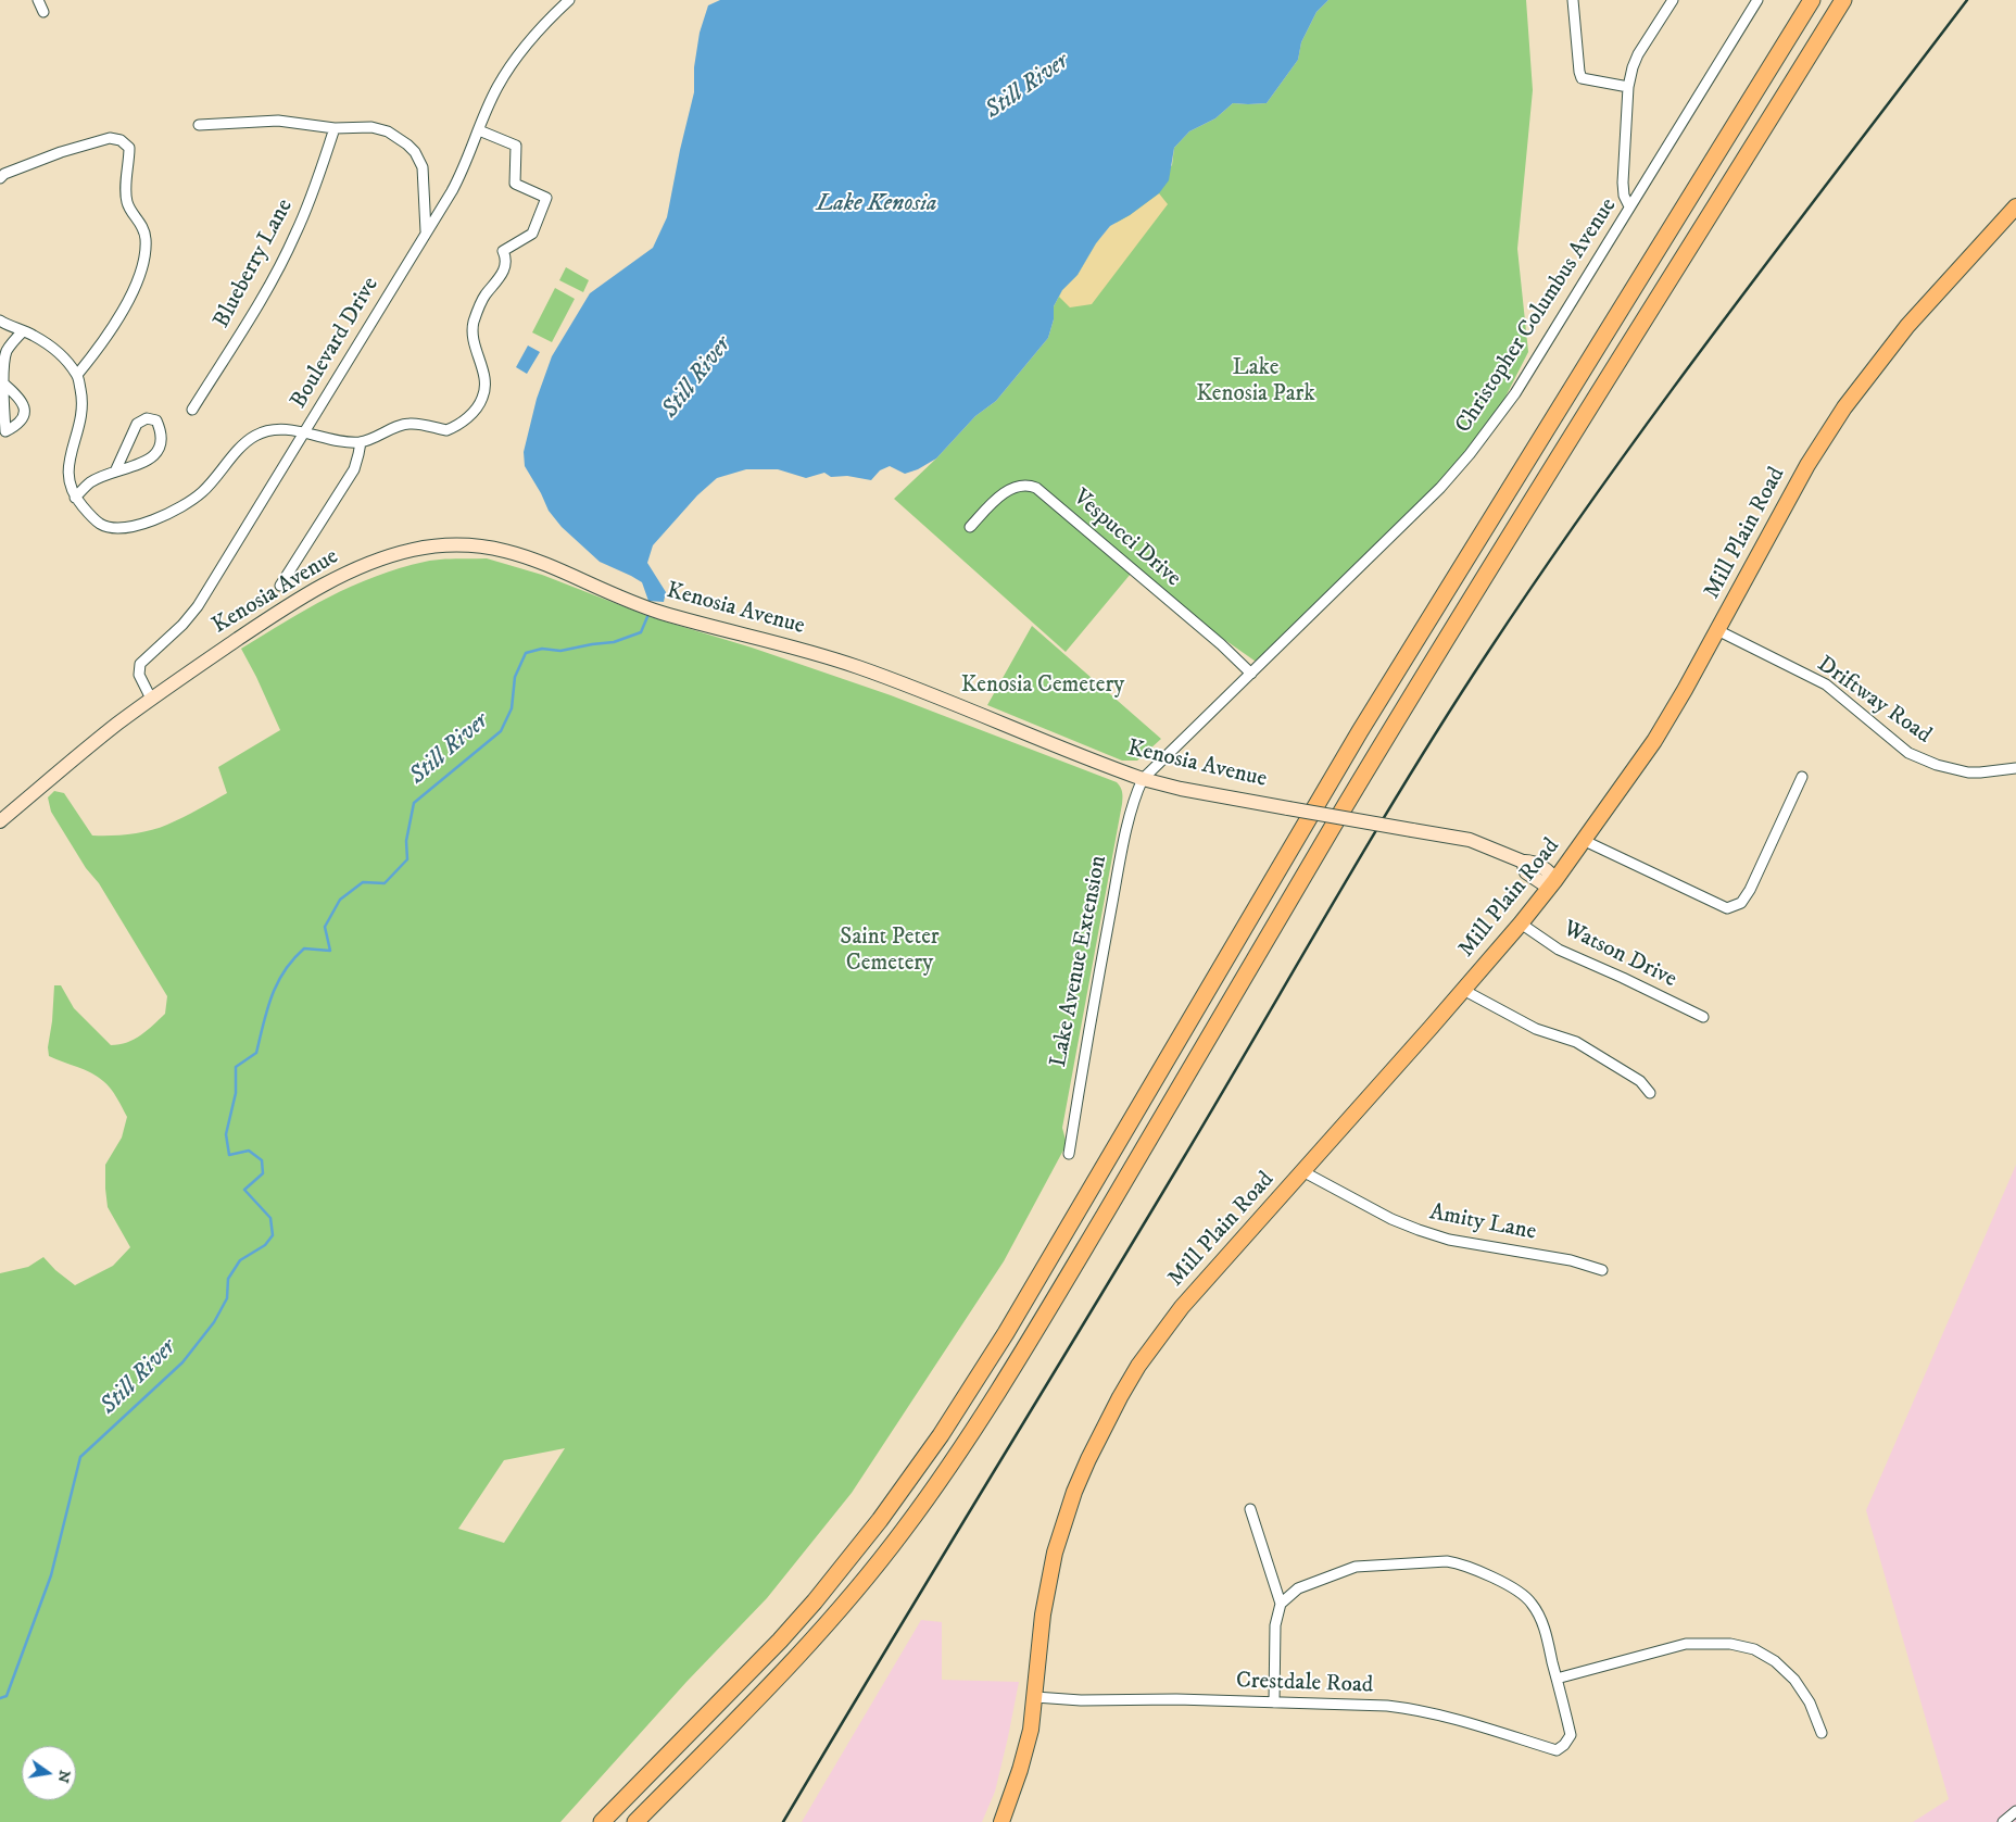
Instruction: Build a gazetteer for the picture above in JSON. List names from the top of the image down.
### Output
{
  "streets": {
    "main road": ["Mill Plain Road"],
    "street": [
      "Blueberry Lane",
      "Christopher Columbus Avenue",
      "Boulevard Drive",
      "Vespucci Drive",
      "Kenosia Avenue",
      "Driftway Road",
      "Watson Drive",
      "Lake Avenue Extension",
      "Amity Lane",
      "Crestdale Road"
    ]
  },
  "crossings": [
    ["Christopher Columbus Avenue", "Vespucci Drive"],
    ["Christopher Columbus Avenue", "Kenosia Avenue"],
    ["Christopher Columbus Avenue", "Lake Avenue Extension"],
    ["Boulevard Drive", "Kenosia Avenue"],
    ["Mill Plain Road", "Kenosia Avenue"],
    ["Mill Plain Road", "Driftway Road"],
    ["Mill Plain Road", "Watson Drive"],
    ["Mill Plain Road", "Amity Lane"],
    ["Mill Plain Road", "Crestdale Road"],
    ["Kenosia Avenue", "Lake Avenue Extension"]
  ],
  "water": ["Still River", "Lake Kenosia"],
  "parks": ["Lake Kenosia Park", "Kenosia Cemetery", "Saint Peter Cemetery"],
  "north": "right"
}
